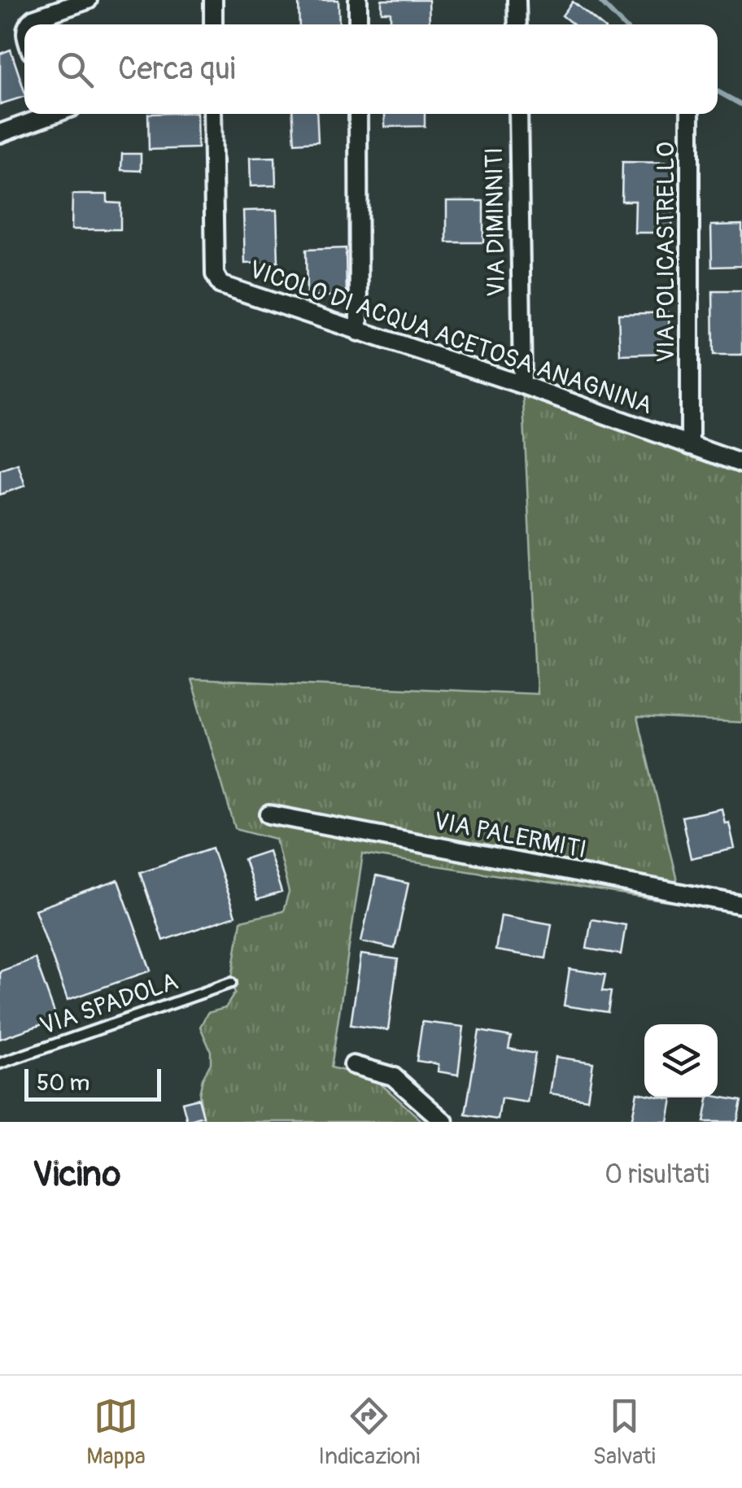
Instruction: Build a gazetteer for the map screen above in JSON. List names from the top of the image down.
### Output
{
  "streets": {
    "street": [
      "VIA DIMINNITI",
      "VIA POLICASTRELLO",
      "VICOLO DI ACQUA ACETOSA ANAGNINA",
      "VIA PALERMITI"
    ],
    "lane": ["VIA SPADOLA"]
  },
  "crossings": [
    ["VIA DIMINNITI", "VICOLO DI ACQUA ACETOSA ANAGNINA"],
    ["VIA POLICASTRELLO", "VICOLO DI ACQUA ACETOSA ANAGNINA"]
  ],
  "scale_bar": "50 m",
  "page": {
    "search": "Cerca qui",
    "scale": "50 m",
    "heading": ["Vicino", "0 risultati"],
    "nav": ["Mappa", "Indicazioni", "Salvati"]
  }
}
